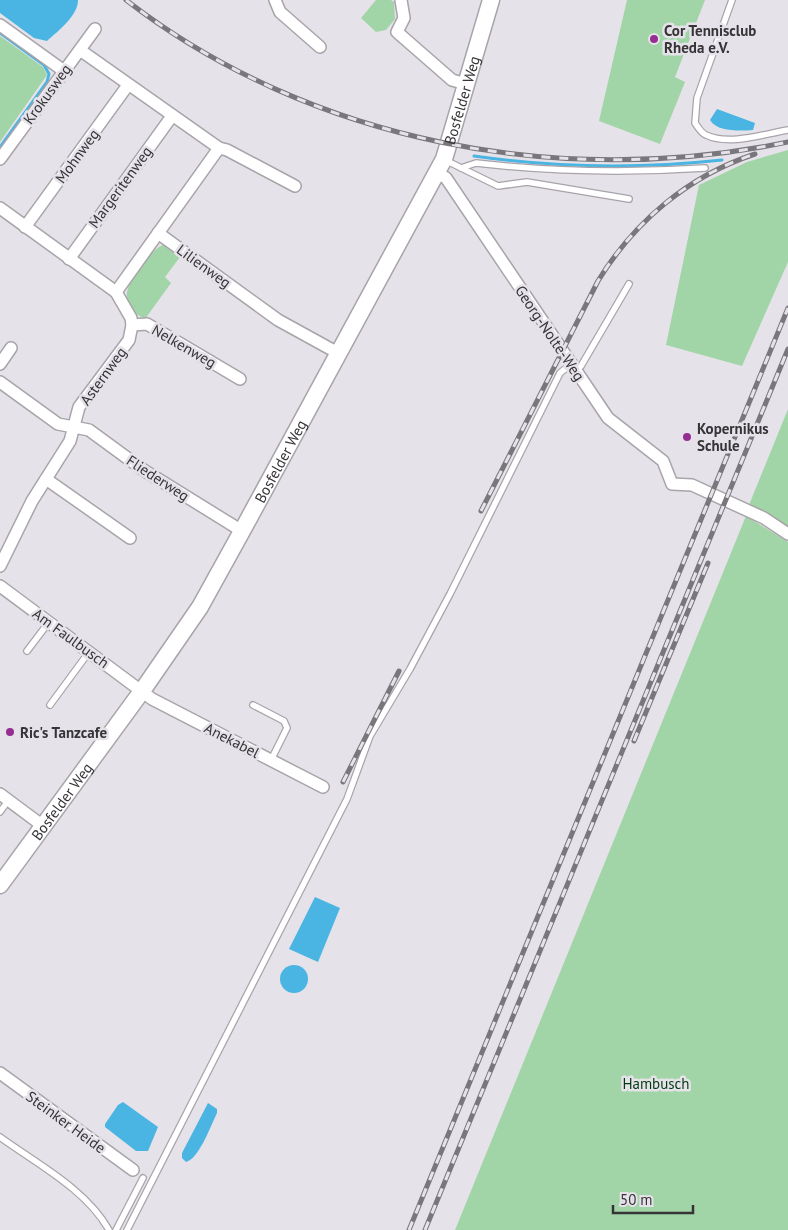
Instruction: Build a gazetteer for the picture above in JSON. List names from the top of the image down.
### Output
{
  "streets": {
    "street": [
      "Krokusweg",
      "Bosfelder Weg",
      "Mohnweg",
      "Margeritenweg",
      "Lilienweg",
      "Georg-Nolte-Weg",
      "Nelkenweg",
      "Asternweg",
      "Fliederweg",
      "Am Faulbusch",
      "Anekabel",
      "Steinker Heide"
    ]
  },
  "crossings": [
    ["Bosfelder Weg", "Lilienweg"],
    ["Bosfelder Weg", "Georg-Nolte-Weg"],
    ["Bosfelder Weg", "Fliederweg"],
    ["Bosfelder Weg", "Am Faulbusch"],
    ["Bosfelder Weg", "Anekabel"],
    ["Mohnweg", "Nelkenweg"],
    ["Margeritenweg", "Nelkenweg"],
    ["Nelkenweg", "Asternweg"],
    ["Asternweg", "Fliederweg"],
    ["Am Faulbusch", "Anekabel"]
  ],
  "parks": ["Hambusch"],
  "places": ["Cor Tennisclub Rheda e.V.", "Kopernikus Schule", "Ric's Tanzcafe"],
  "scale_bar": "50 m"
}
